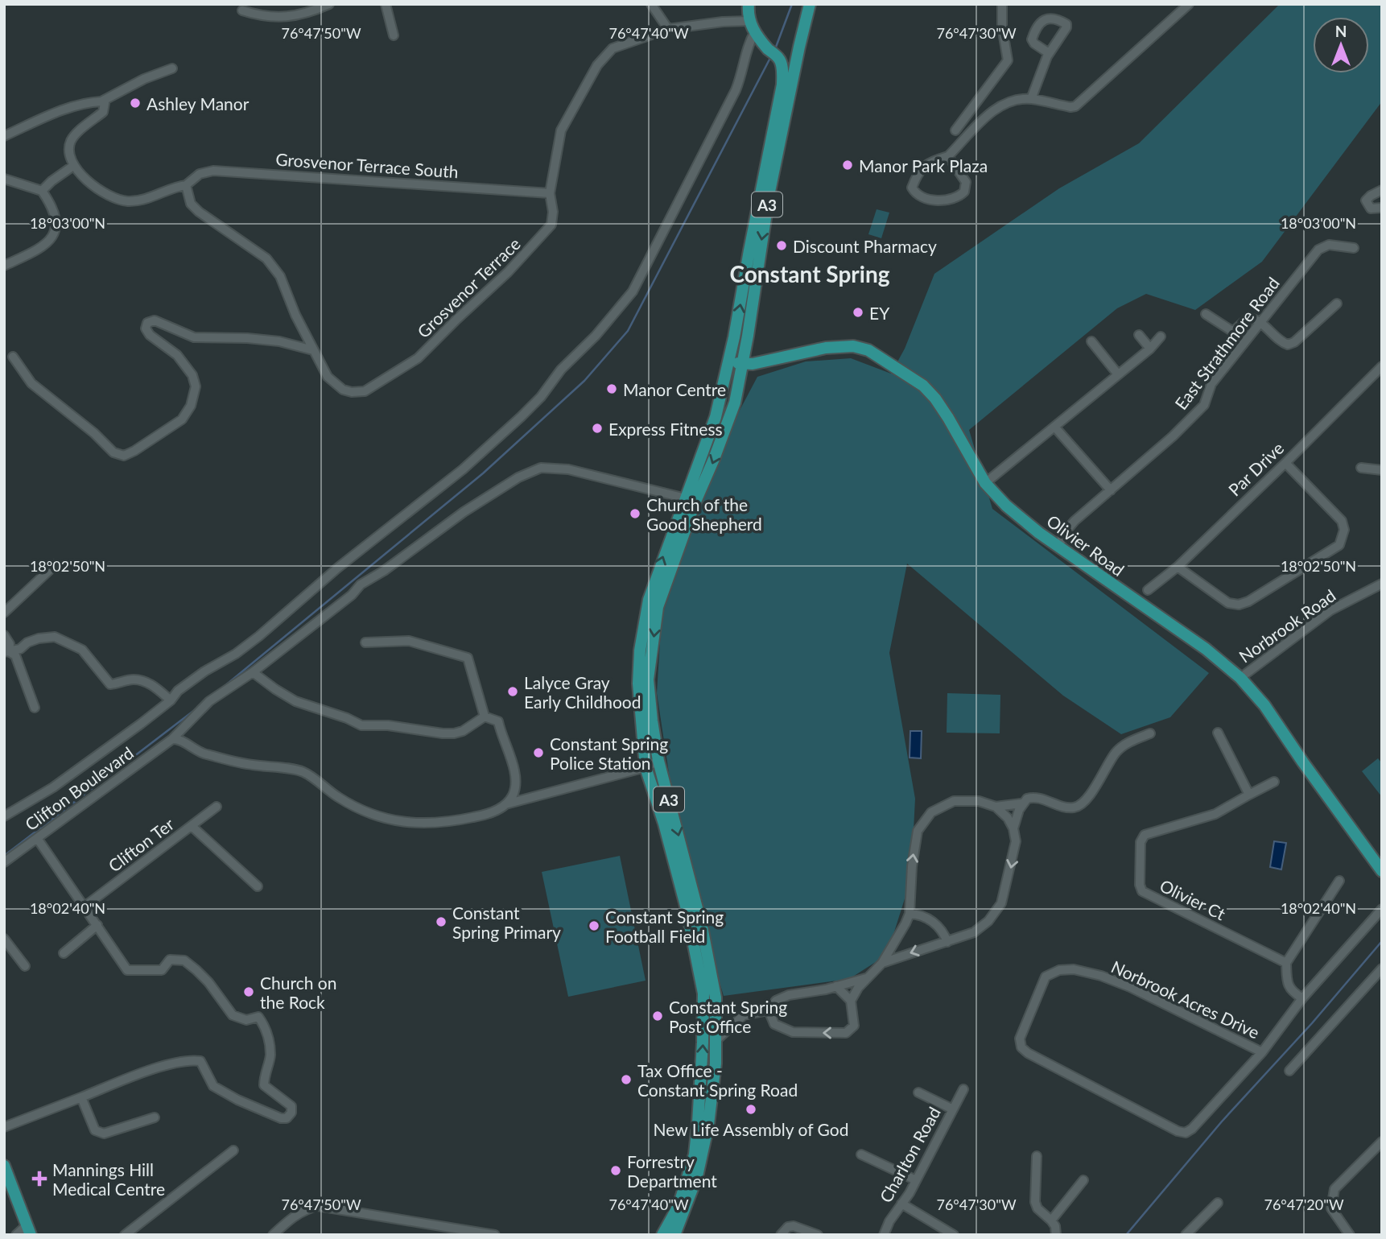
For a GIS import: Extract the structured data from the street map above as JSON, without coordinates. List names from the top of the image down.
{
  "streets": {
    "main road": ["A3", "Olivier Road"],
    "street": [
      "Grosvenor Terrace South",
      "Grosvenor Terrace",
      "East Strathmore Road",
      "Par Drive",
      "Norbrook Road",
      "Clifton Boulevard",
      "Clifton Ter",
      "Olivier Ct",
      "Norbrook Acres Drive",
      "Charlton Road"
    ]
  },
  "crossings": [
    ["Grosvenor Terrace South", "Grosvenor Terrace"],
    ["A3", "Grosvenor Terrace"],
    ["A3", "Olivier Road"],
    ["A3", "Clifton Boulevard"],
    ["East Strathmore Road", "Olivier Road"],
    ["Olivier Road", "Norbrook Road"]
  ],
  "districts": ["Constant Spring"],
  "places": {
    "other": [
      "Ashley Manor",
      "Manor Park Plaza",
      "Discount Pharmacy",
      "EY",
      "Manor Centre",
      "Express Fitness",
      "Church of the Good Shepherd",
      "Lalyce Gray Early Childhood",
      "Constant Spring Police Station",
      "Constant Spring Primary",
      "Constant Spring Football Field",
      "Church on the Rock",
      "Constant Spring Post Office",
      "Tax Office - Constant Spring Road",
      "New Life Assembly of God",
      "Forrestry Department"
    ],
    "health": ["Mannings Hill Medical Centre"]
  },
  "north": "top",
  "coordinates": [
    "76°47'50\"W",
    "76°47'40\"W",
    "76°47'30\"W",
    "18°03'00\"N",
    "18°02'50\"N",
    "18°02'40\"N",
    "76°47'20\"W"
  ]
}
